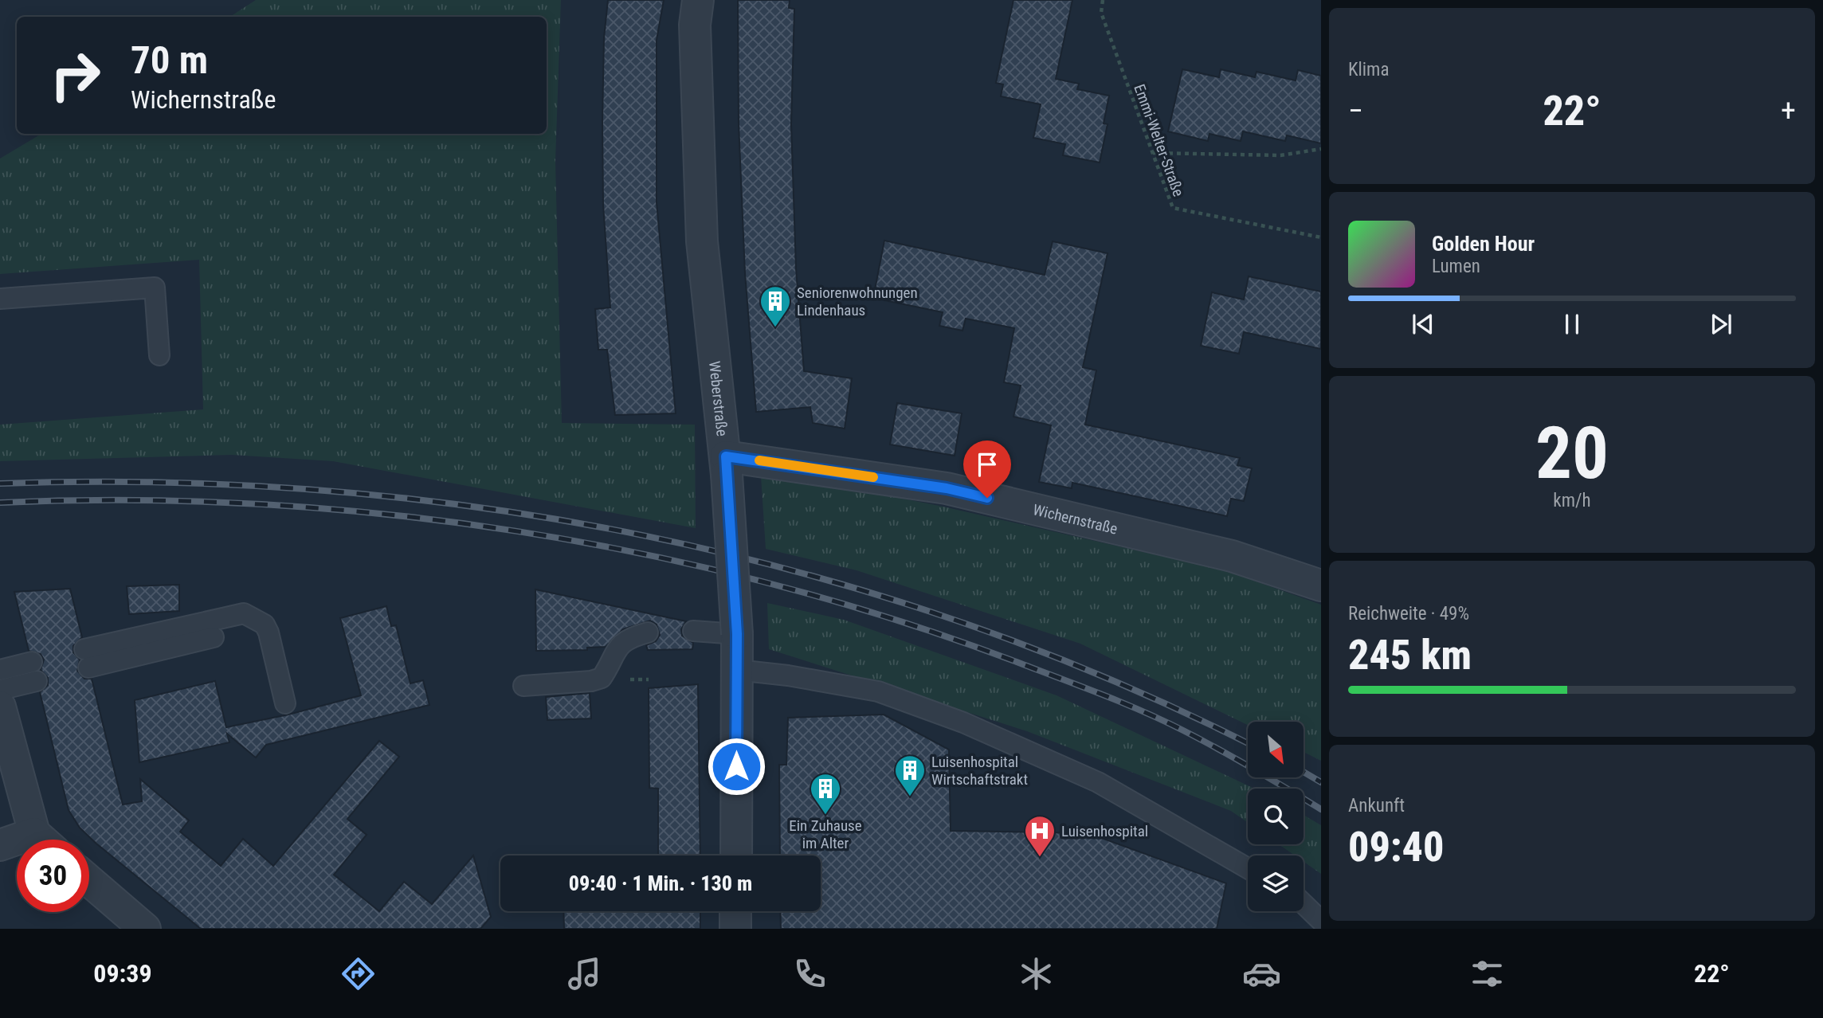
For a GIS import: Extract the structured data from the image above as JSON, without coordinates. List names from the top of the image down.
{
  "streets": {
    "street": ["Weberstraße", "Wichernstraße"],
    "path": ["Emmi-Welter-Straße"]
  },
  "crossings": [
    ["Weberstraße", "Wichernstraße"]
  ],
  "places": {
    "building": ["Seniorenwohnungen Lindenhaus", "Luisenhospital Wirtschaftstrakt", "Ein Zuhause im Alter"],
    "hospital": ["Luisenhospital"]
  },
  "north": "bottom right",
  "page": {
    "tile": [
      "Klima",
      ["20", "km/h"],
      ["Reichweite · 49%", "245 km"],
      ["Ankunft", "09:40"]
    ],
    "turn": ["70 m", "Wichernstraße"],
    "heat": ["−", "22°", "+"],
    "song": ["Golden Hour", "Lumen"],
    "limit": "30",
    "trip": "09:40 · 1 Min. · 130 m",
    "tabs": ["09:39", "22°"]
  }
}
